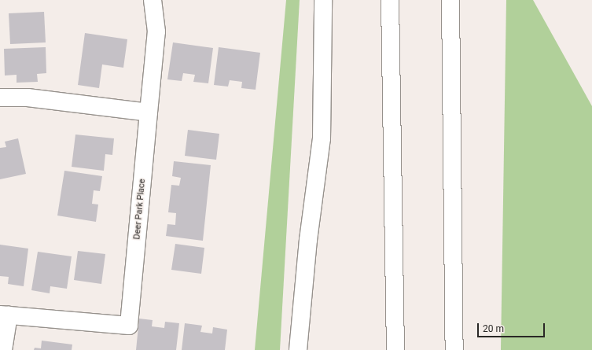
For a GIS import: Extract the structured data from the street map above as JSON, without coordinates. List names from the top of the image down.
{
  "streets": {
    "main road": ["Deer Park Place"]
  },
  "scale_bar": "20 m"
}
